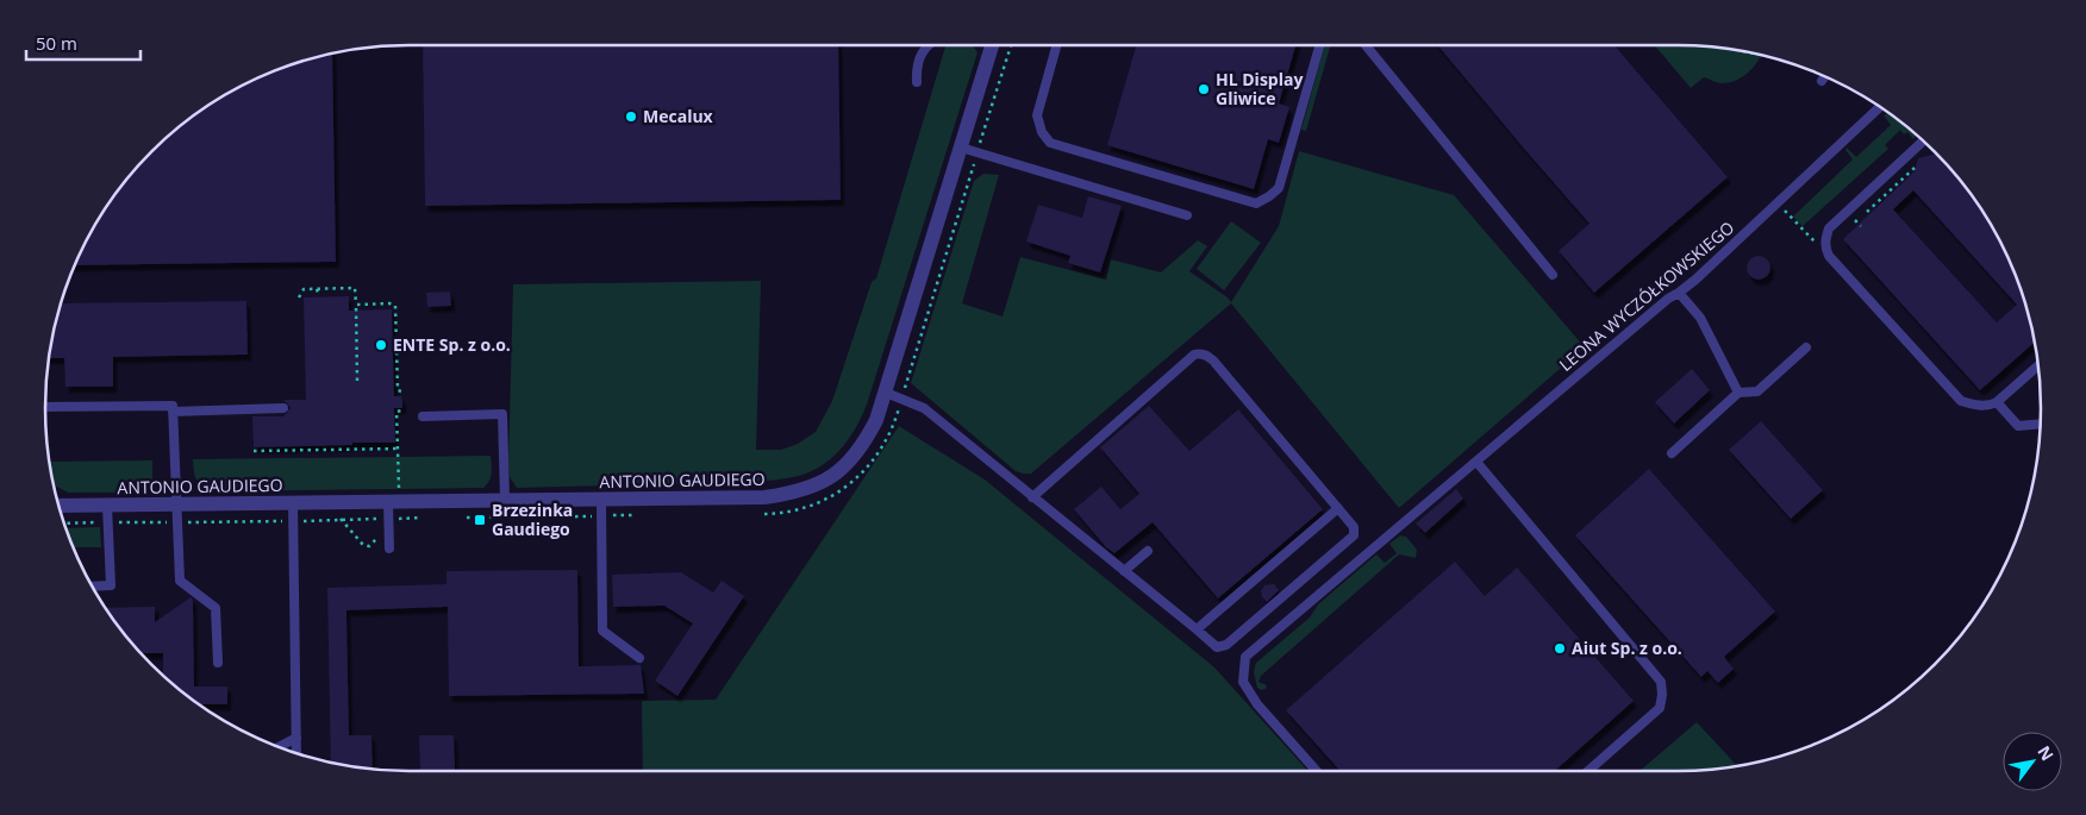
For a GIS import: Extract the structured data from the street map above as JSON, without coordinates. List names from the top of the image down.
{
  "streets": {
    "street": ["ANTONIO GAUDIEGO"],
    "lane": ["LEONA WYCZÓŁKOWSKIEGO"]
  },
  "places": {
    "other": [
      "HL Display Gliwice",
      "Mecalux",
      "ENTE Sp. z o.o.",
      "Aiut Sp. z o.o."
    ],
    "transit": ["Brzezinka Gaudiego"]
  },
  "scale_bar": "50 m",
  "north": "top right"
}
